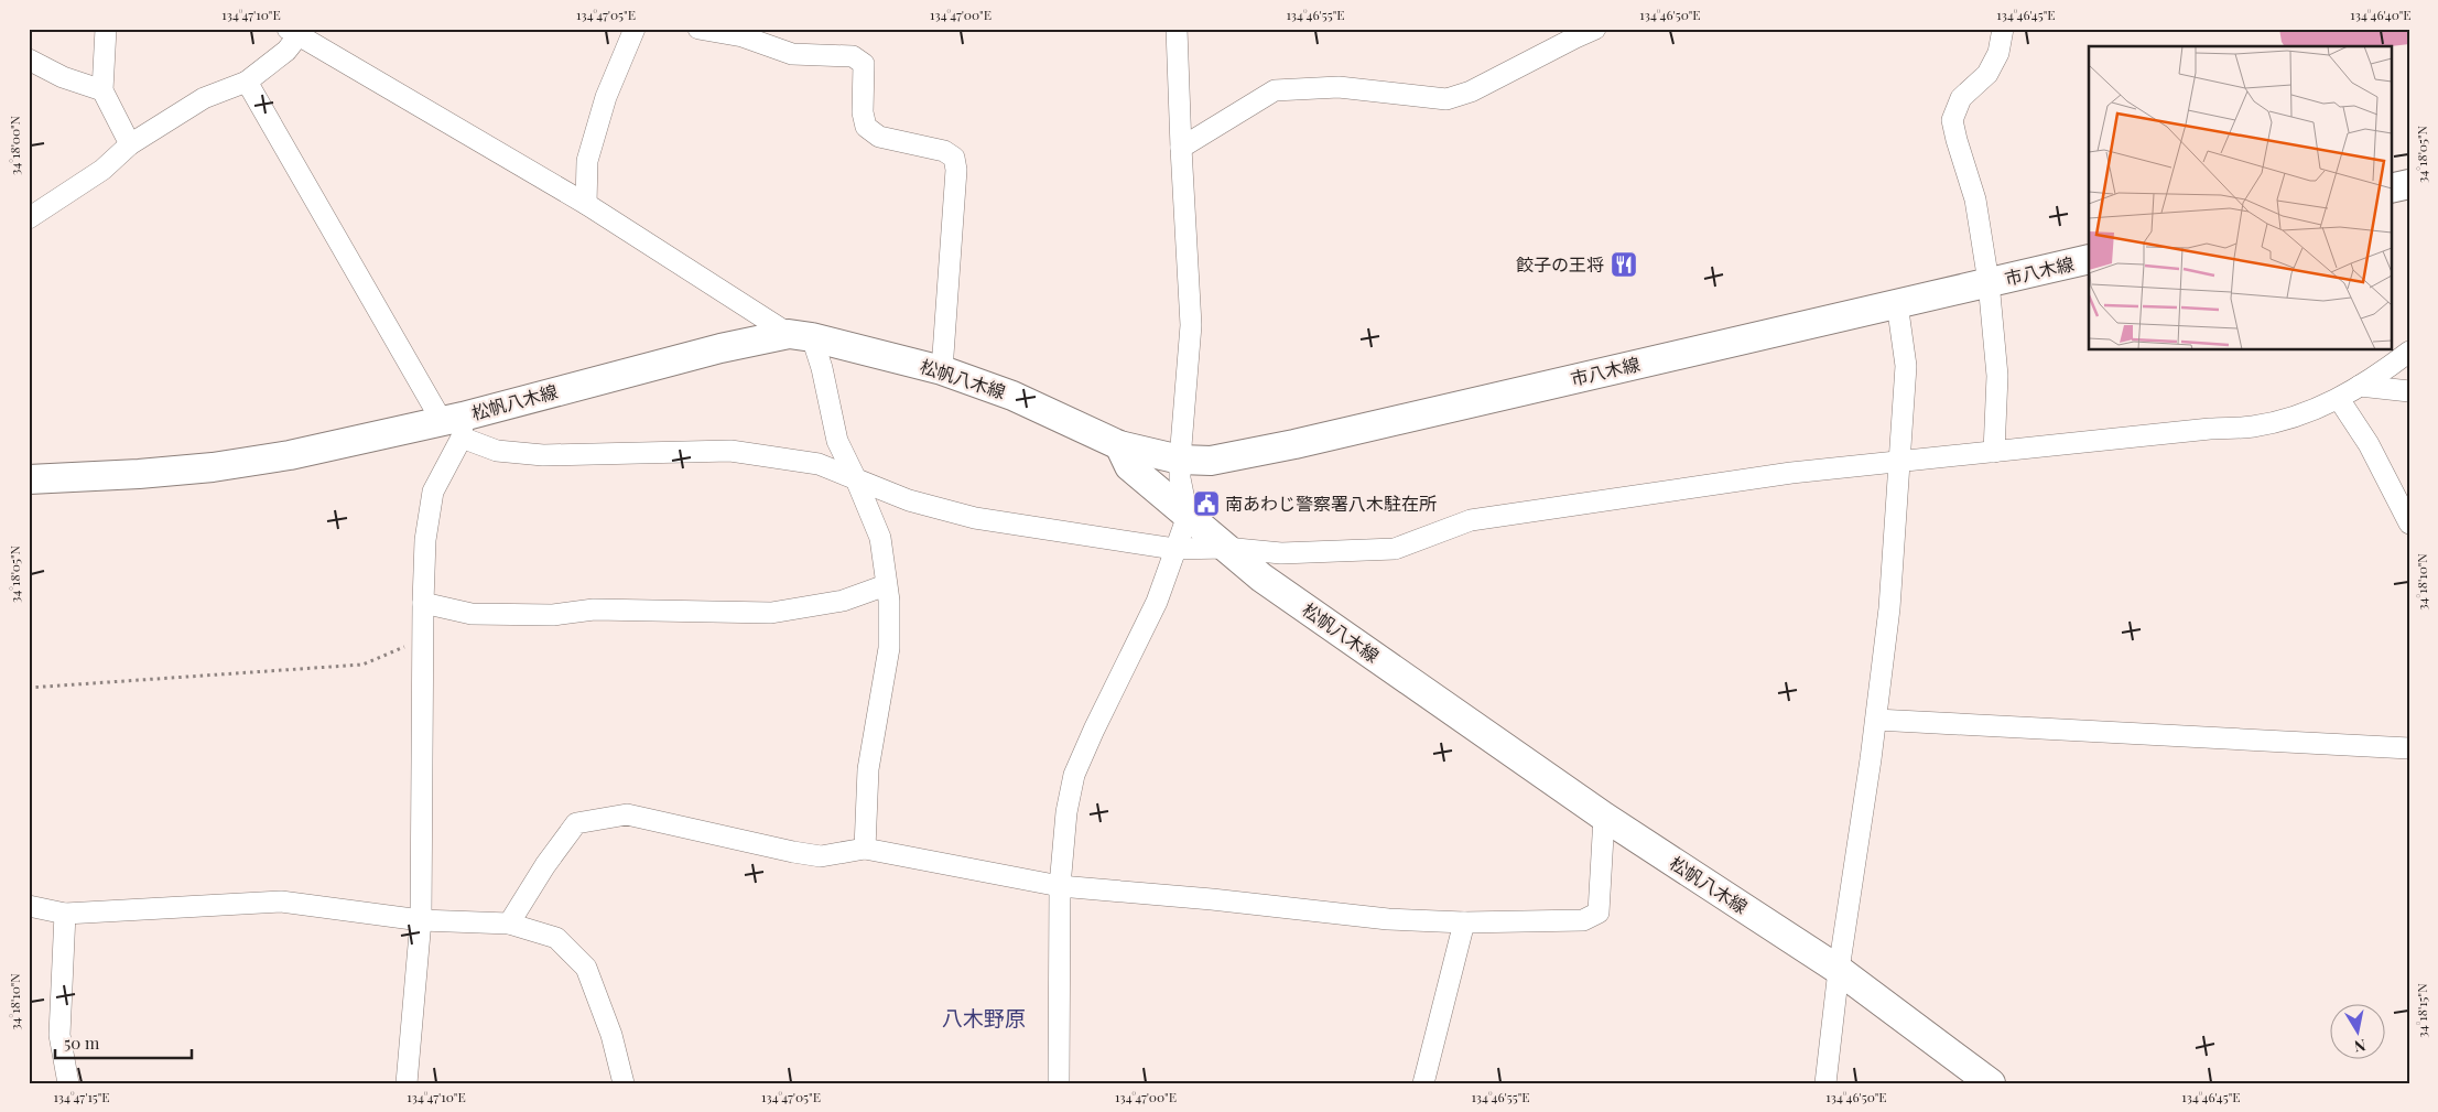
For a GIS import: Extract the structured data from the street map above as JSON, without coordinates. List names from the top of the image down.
{
  "streets": {
    "main road": ["市八木線", "松帆八木線"]
  },
  "crossings": [
    ["市八木線", "松帆八木線"]
  ],
  "districts": ["八木野原"],
  "places": {
    "restaurant": ["餃子の王将"],
    "public building": ["南あわじ警察署八木駐在所"]
  },
  "scale_bar": "50 m",
  "north": "bottom",
  "coordinates": [
    "134°47'10\"E",
    "134°47'05\"E",
    "134°47'00\"E",
    "134°46'55\"E",
    "134°46'50\"E",
    "134°46'45\"E",
    "134°46'40\"E",
    "34°18'00\"N",
    "34°18'05\"N",
    "34°18'10\"N",
    "34°18'15\"N",
    "134°47'15\"E"
  ]
}
